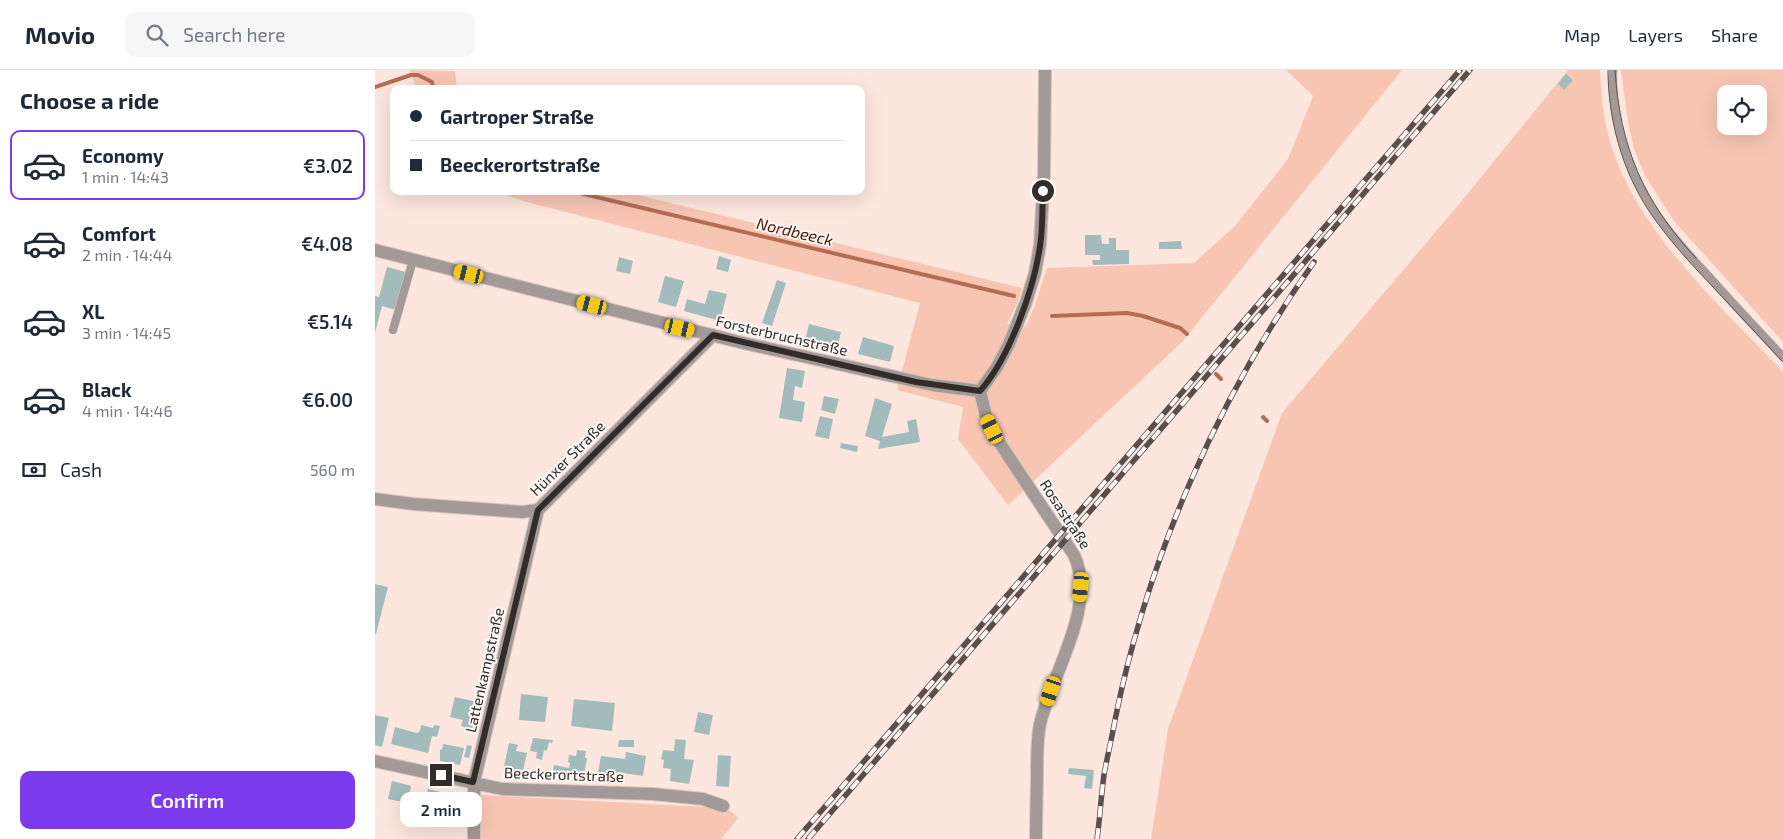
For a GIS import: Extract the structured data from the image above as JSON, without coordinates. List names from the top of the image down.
{
  "streets": {
    "street": [
      "Forsterbruchstraße",
      "Hünxer Straße",
      "Rosastraße",
      "Lattenkampstraße",
      "Beeckerortstraße"
    ]
  },
  "crossings": [
    ["Forsterbruchstraße", "Hünxer Straße"],
    ["Forsterbruchstraße", "Rosastraße"],
    ["Hünxer Straße", "Lattenkampstraße"],
    ["Lattenkampstraße", "Beeckerortstraße"]
  ],
  "water": ["Nordbeeck"],
  "page": {
    "header": "Movio",
    "search": "Search here",
    "nav": ["Map", "Layers", "Share"],
    "heading": "Choose a ride",
    "banner": ["Gartroper Straße", "Beeckerortstraße"],
    "list": [
      {
        "name": "Economy",
        "note": "1 min · 14:43",
        "value": "€3.02"
      },
      {
        "name": "Comfort",
        "note": "2 min · 14:44",
        "value": "€4.08"
      },
      {
        "name": "XL",
        "note": "3 min · 14:45",
        "value": "€5.14"
      },
      {
        "name": "Black",
        "note": "4 min · 14:46",
        "value": "€6.00"
      }
    ],
    "pay": ["Cash", "560 m"],
    "buttons": "Confirm",
    "bubble": "2 min"
  }
}
